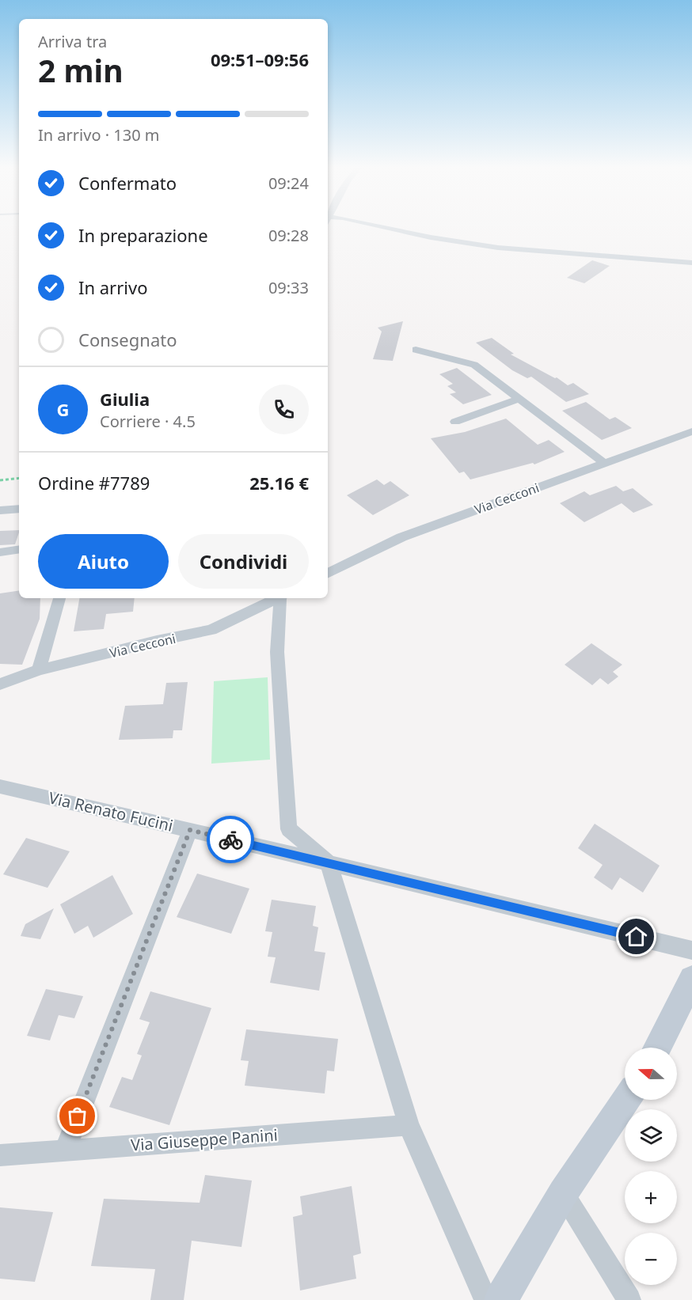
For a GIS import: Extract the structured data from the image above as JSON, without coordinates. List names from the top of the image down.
{
  "streets": {
    "street": ["Via Cecconi", "Via Renato Fucini", "Via Giuseppe Panini"]
  },
  "north": "left",
  "page": {
    "heading": ["2 min", "Arriva tra", "09:51–09:56"],
    "panel": [
      "Giulia",
      "Corriere · 4.5",
      "Ordine #7789",
      "25.16 €"
    ],
    "bar": "In arrivo · 130 m",
    "list": [
      ["Confermato", "09:24"],
      ["In preparazione", "09:28"],
      ["In arrivo", "09:33"],
      "Consegnato"
    ],
    "round": "G",
    "buttons": ["Aiuto", "Condividi"],
    "map_buttons": ["+", "−"]
  }
}
